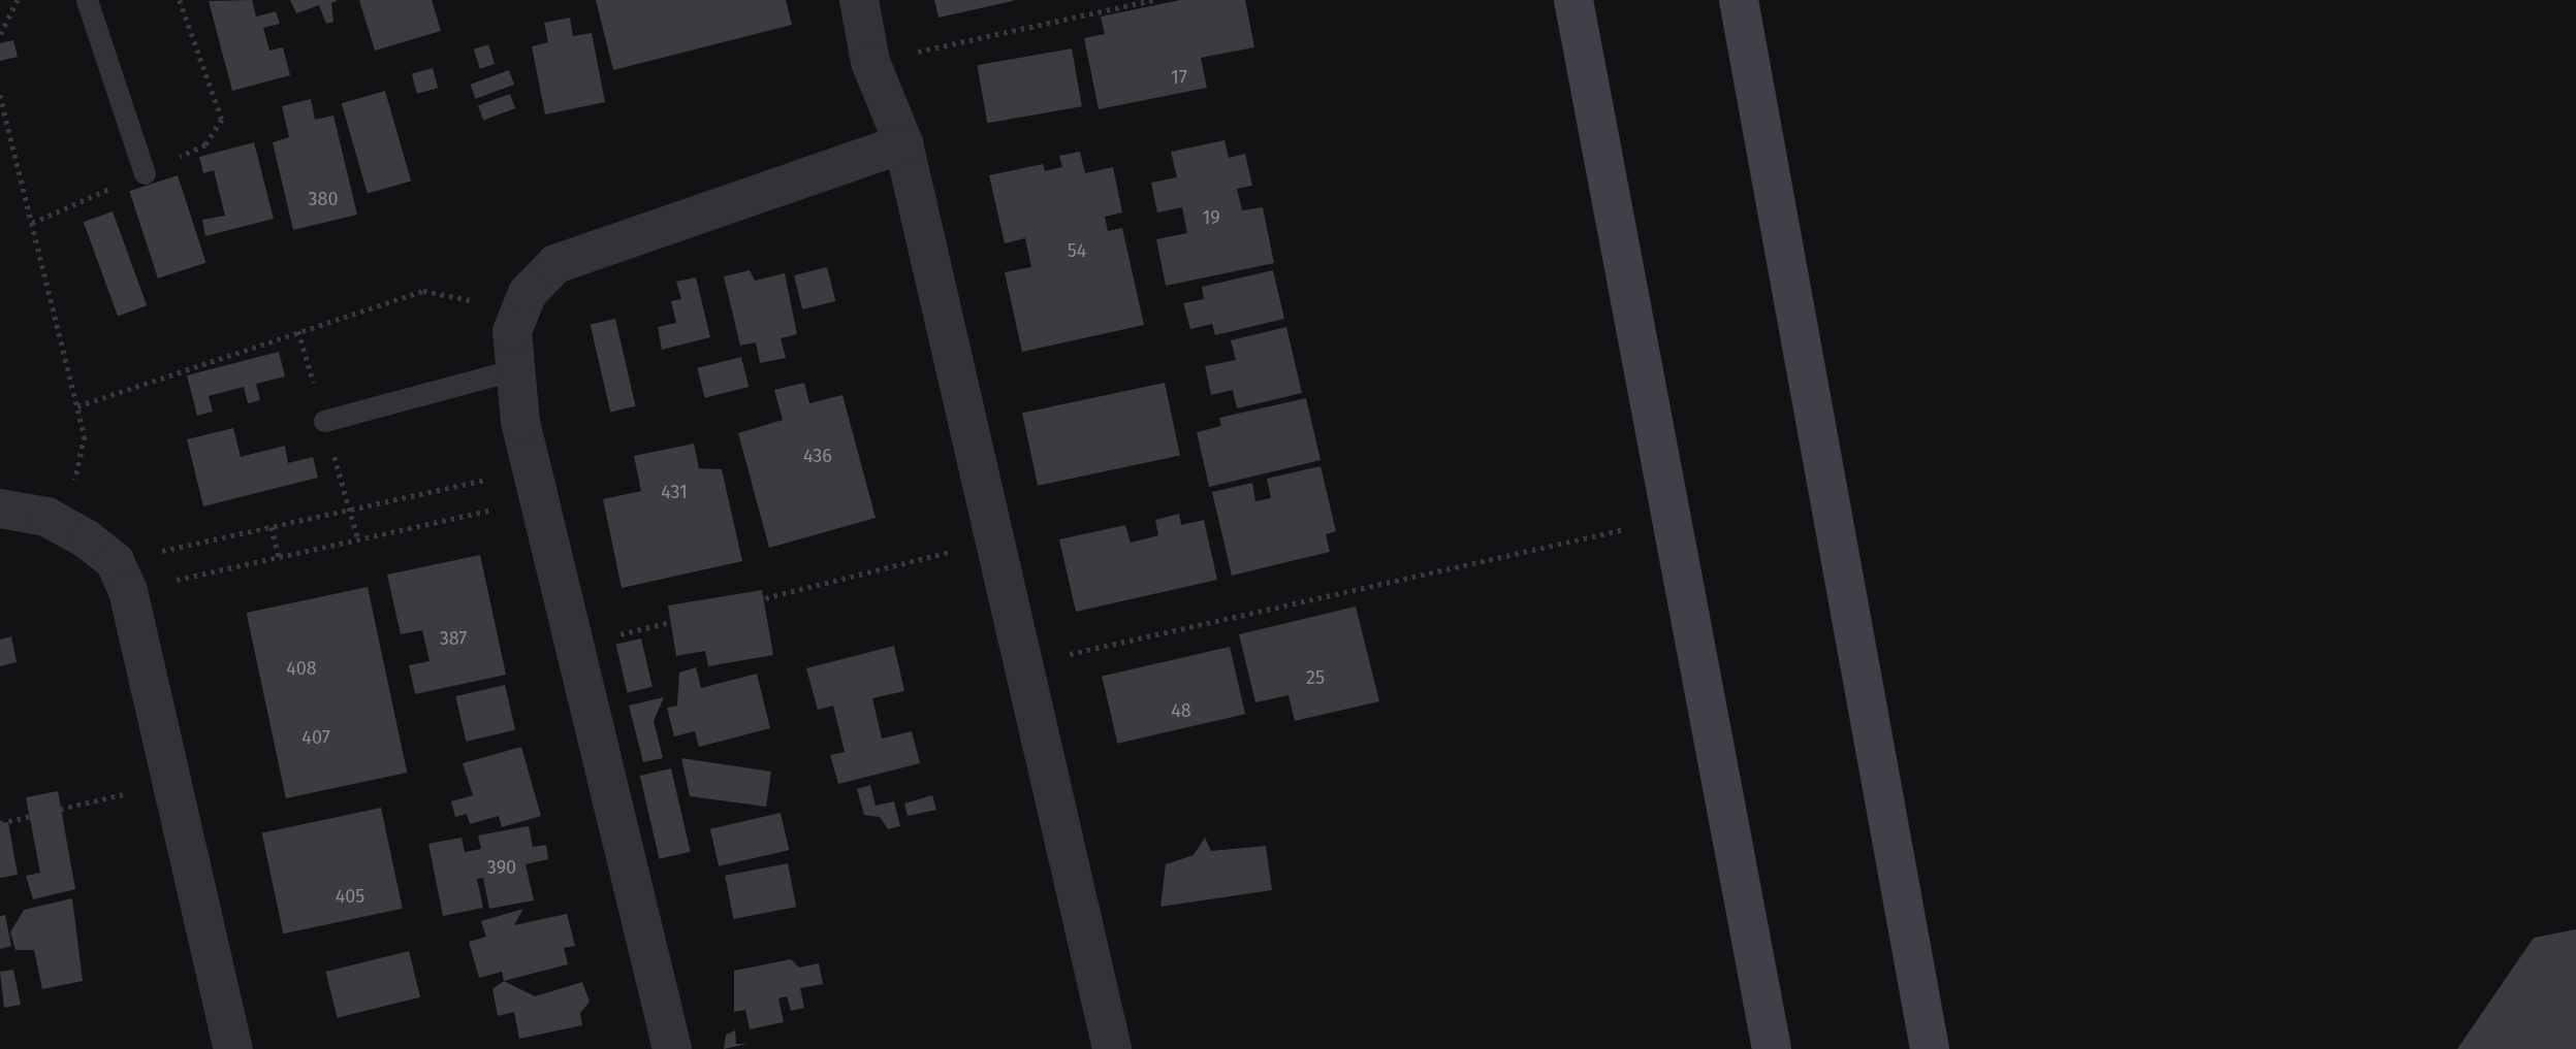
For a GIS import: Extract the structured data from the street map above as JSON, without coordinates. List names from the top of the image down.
{
  "house_numbers": [
    "17",
    "380",
    "19",
    "54",
    "436",
    "431",
    "387",
    "408",
    "25",
    "48",
    "407",
    "390",
    "405"
  ]
}
